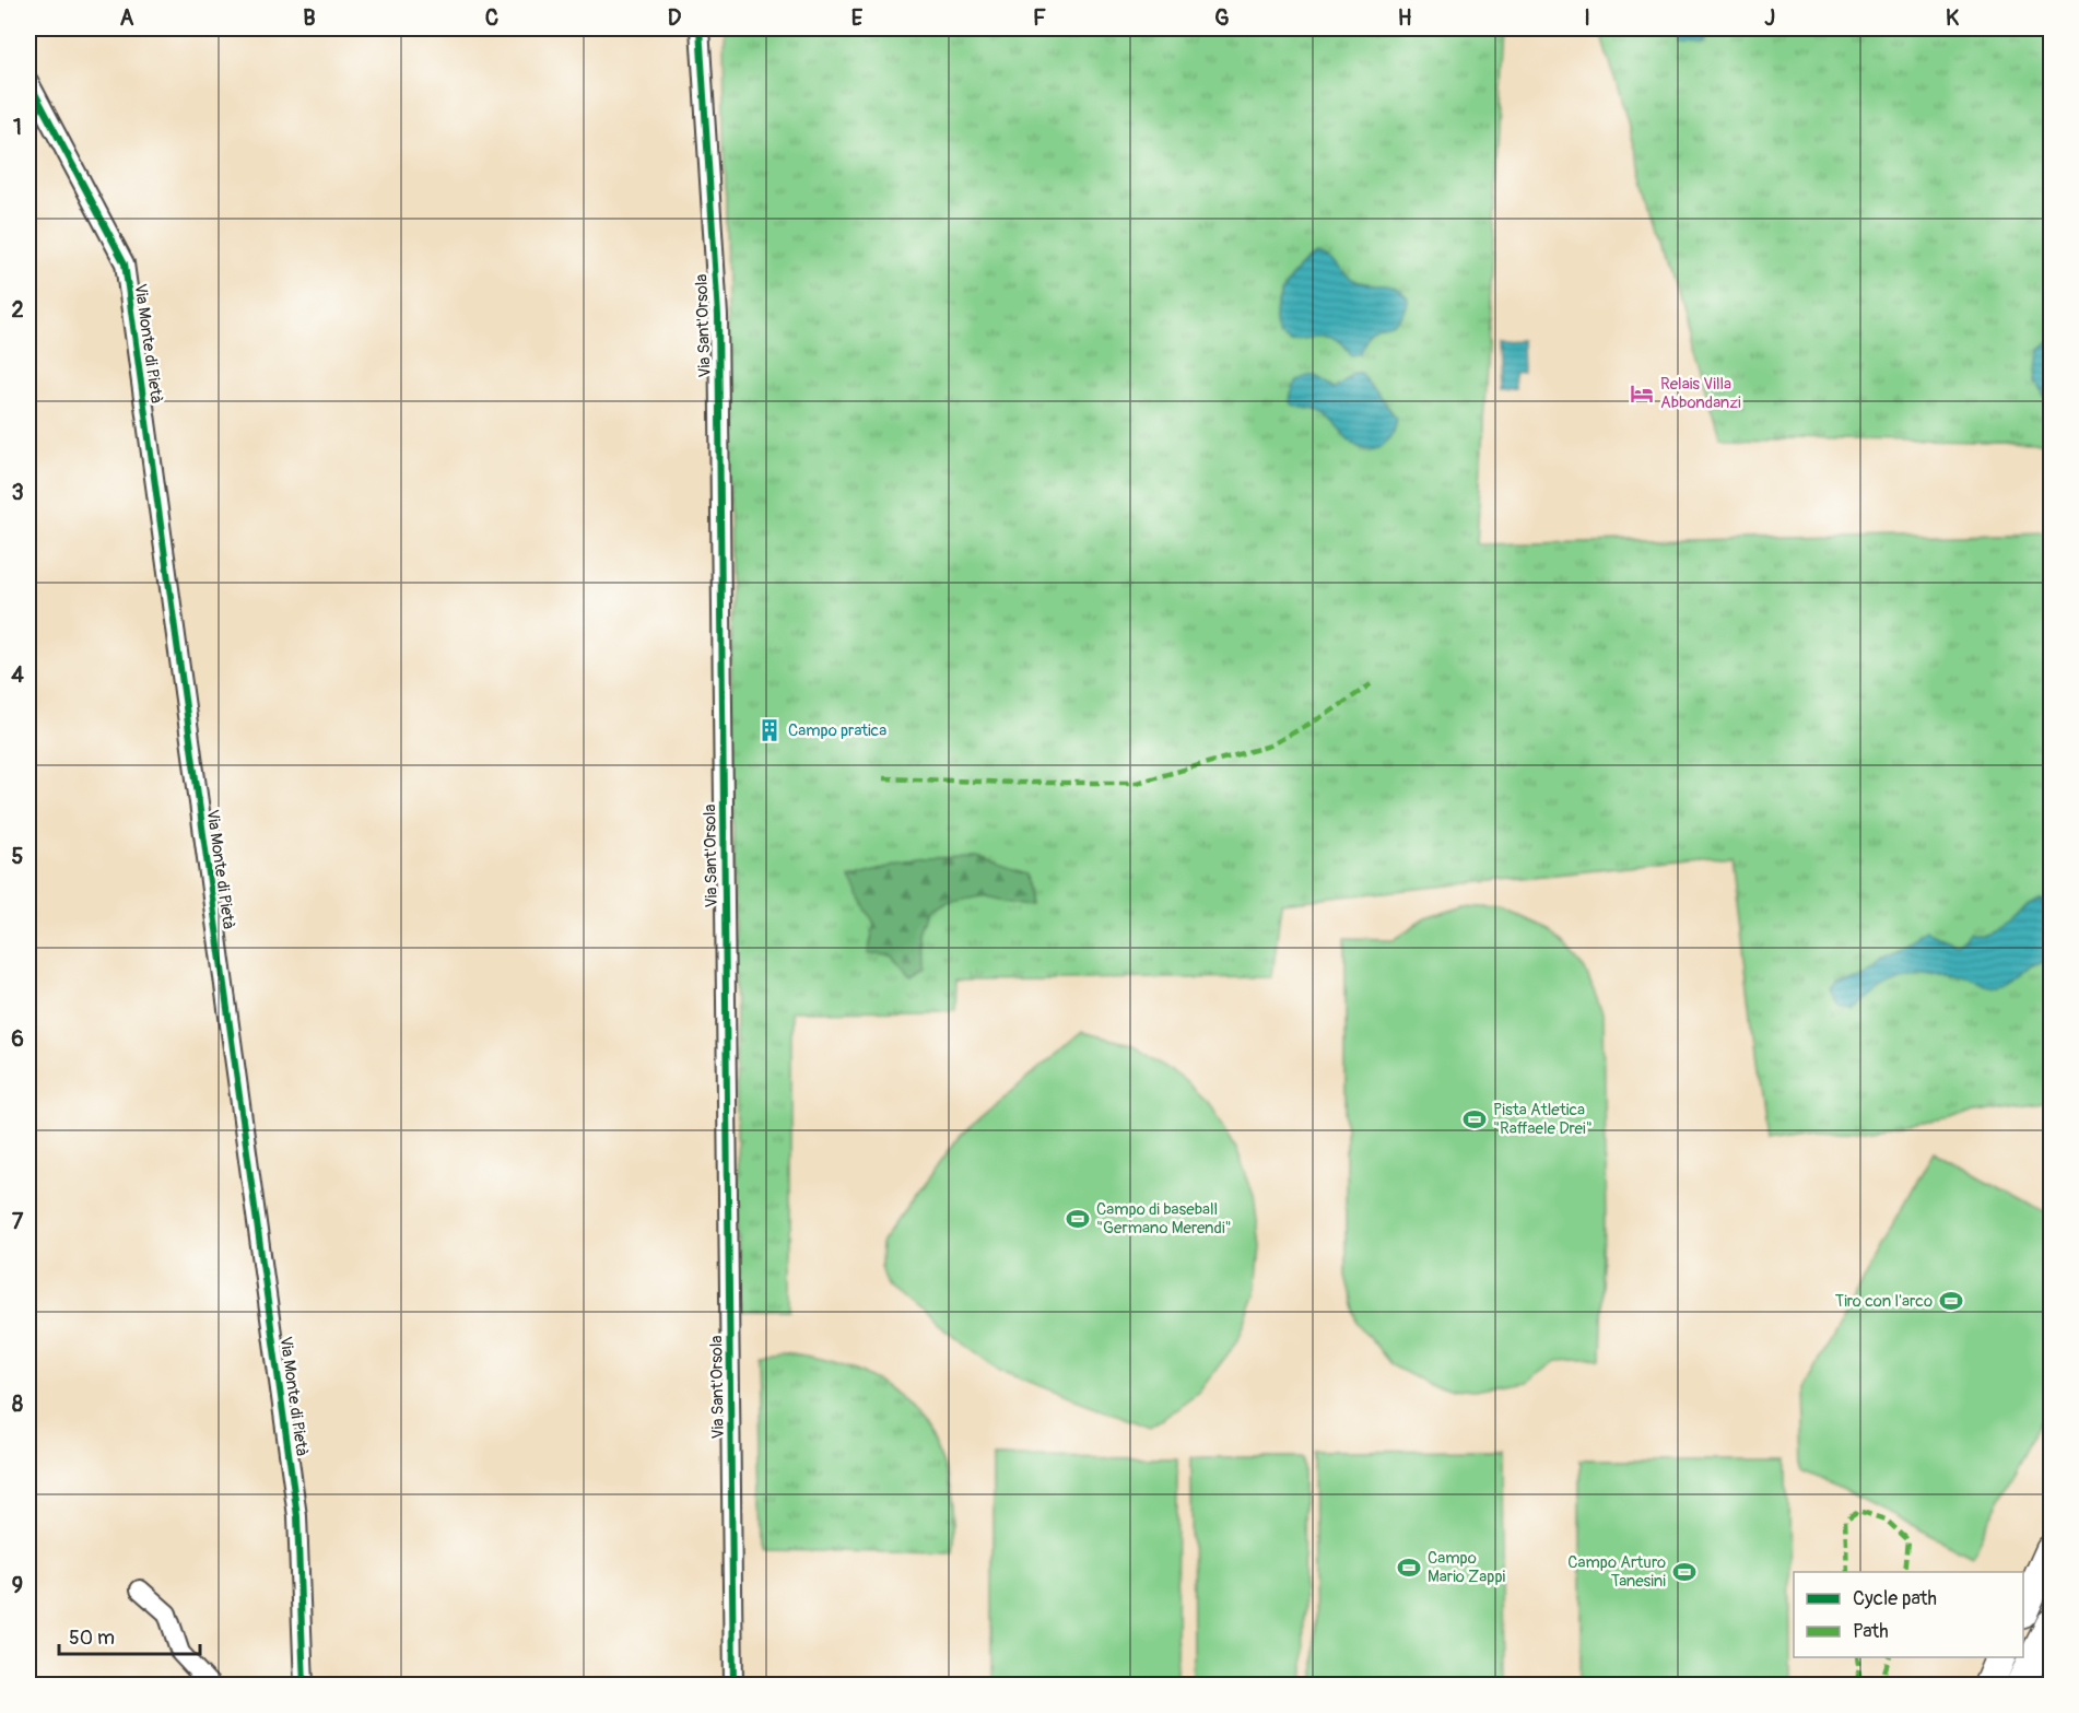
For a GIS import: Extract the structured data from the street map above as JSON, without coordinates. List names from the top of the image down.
{
  "streets": {
    "street": ["Via Sant'Orsola", "Via Monte di Pietà"]
  },
  "places": {
    "hotel": ["Relais Villa Abbondanzi"],
    "building": ["Campo pratica"],
    "sports": [
      "Pista Atletica \"Raffaele Drei\"",
      "Campo di baseball \"Germano Merendi\"",
      "Tiro con l'arco",
      "Campo Mario Zappi",
      "Campo Arturo Tanesini"
    ]
  },
  "legend": ["Cycle path", "Path"],
  "scale_bar": "50 m",
  "grid": {
    "columns": [
      "A",
      "B",
      "C",
      "D",
      "E",
      "F",
      "G",
      "H",
      "I",
      "J",
      "K"
    ],
    "rows": [
      "1",
      "2",
      "3",
      "4",
      "5",
      "6",
      "7",
      "8",
      "9"
    ]
  }
}
